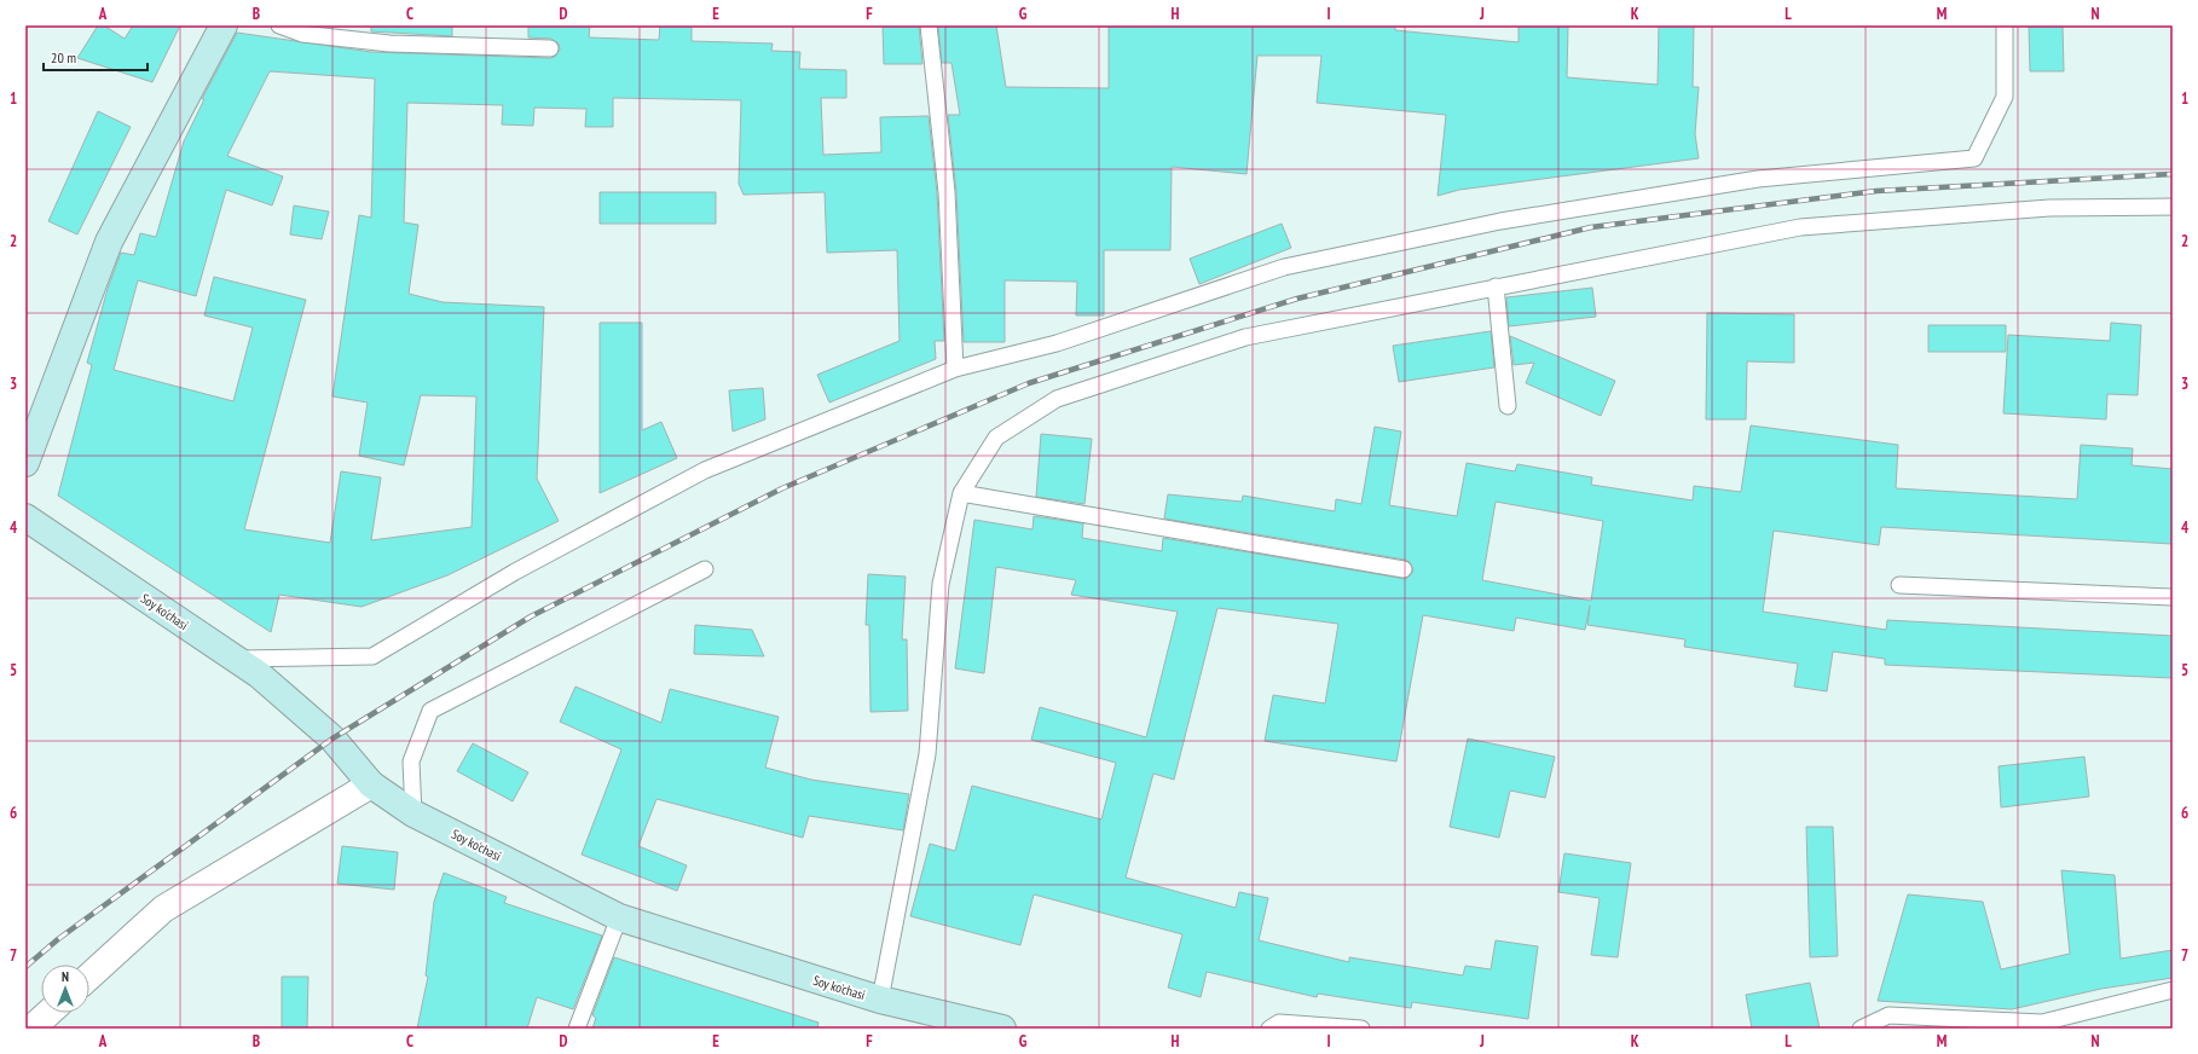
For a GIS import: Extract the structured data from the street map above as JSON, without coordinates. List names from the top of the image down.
{
  "streets": {
    "main road": ["Soy ko'chasi"]
  },
  "scale_bar": "20 m",
  "north": "top",
  "grid": {
    "columns": [
      "A",
      "B",
      "C",
      "D",
      "E",
      "F",
      "G",
      "H",
      "I",
      "J",
      "K",
      "L",
      "M",
      "N"
    ],
    "rows": [
      "1",
      "2",
      "3",
      "4",
      "5",
      "6",
      "7"
    ]
  }
}
